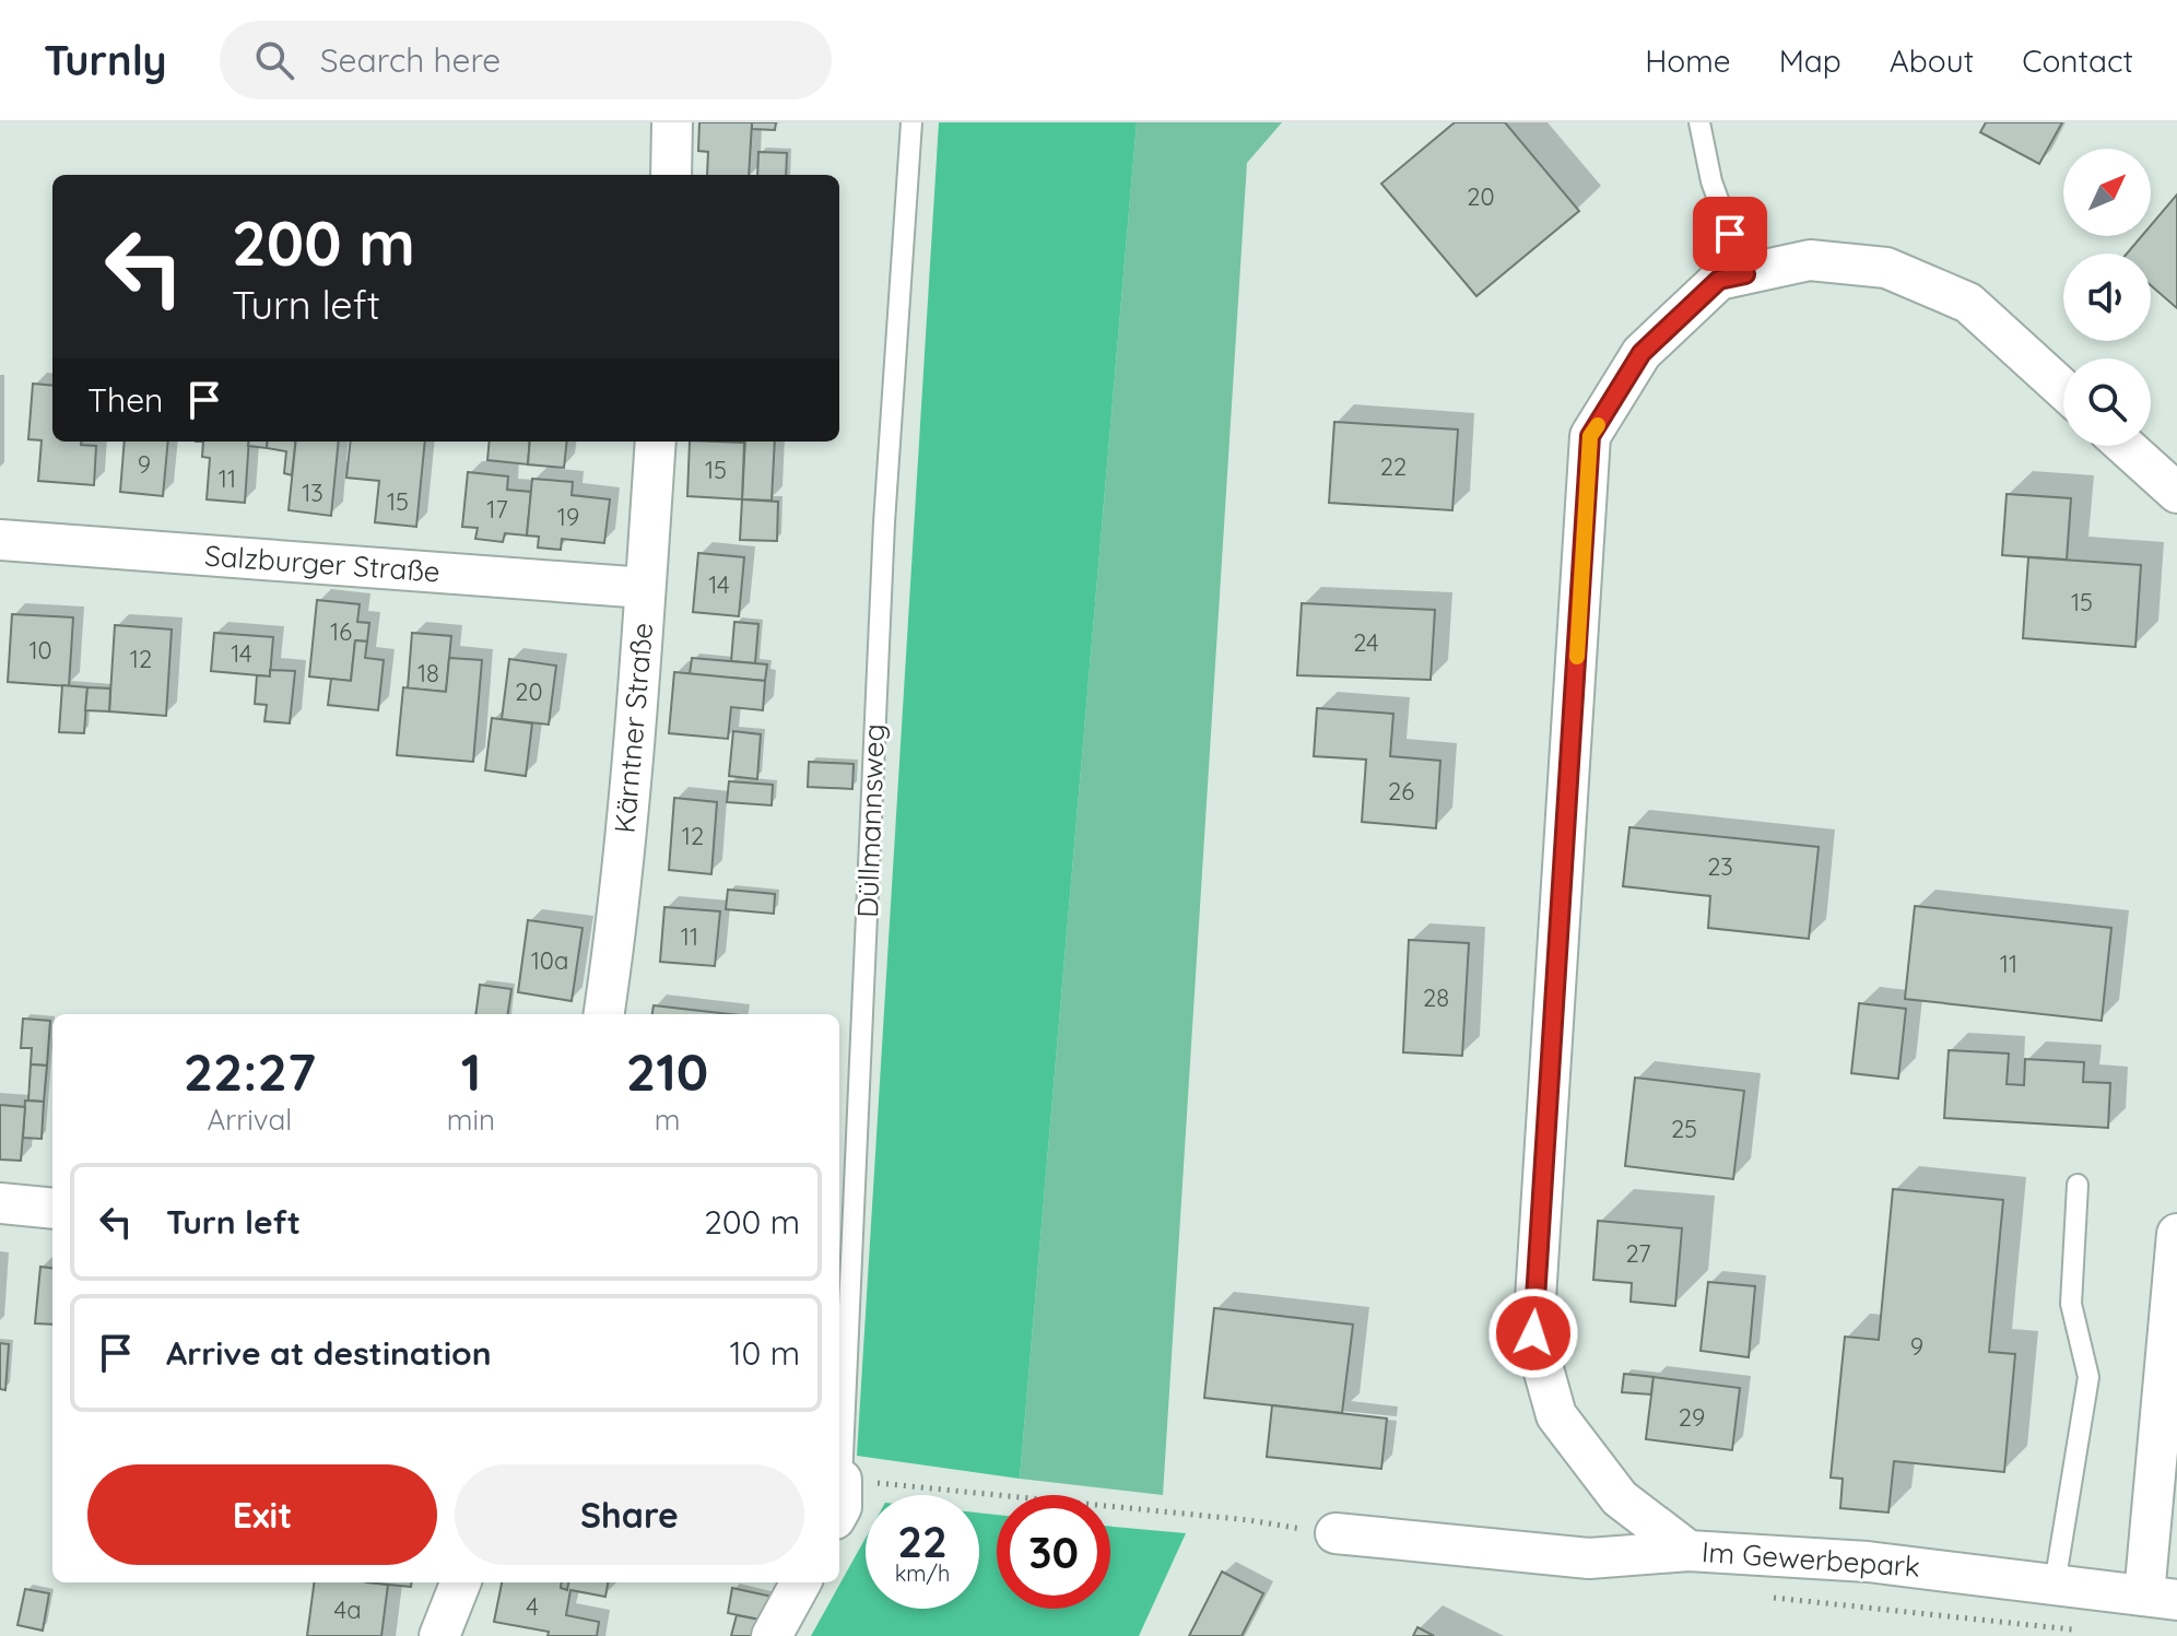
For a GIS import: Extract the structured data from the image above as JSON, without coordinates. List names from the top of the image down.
{
  "streets": {
    "street": [
      "Salzburger Straße",
      "Kärntner Straße",
      "Düllmannsweg",
      "Im Gewerbepark"
    ]
  },
  "crossings": [
    ["Salzburger Straße", "Kärntner Straße"]
  ],
  "house_numbers": [
    "20",
    "9",
    "22",
    "15",
    "11",
    "13",
    "15",
    "17",
    "19",
    "14",
    "15",
    "16",
    "24",
    "10",
    "14",
    "12",
    "18",
    "20",
    "26",
    "12",
    "23",
    "11",
    "10a",
    "11",
    "28",
    "25",
    "27",
    "9",
    "29",
    "4",
    "4a"
  ],
  "north": "top right",
  "page": {
    "header": "Turnly",
    "search": "Search here",
    "nav": [
      "Home",
      "Map",
      "About",
      "Contact"
    ],
    "turn": ["200 m", "Turn left"],
    "then": "Then",
    "eta": [
      "22:27",
      "Arrival",
      "1",
      "min",
      "210",
      "m"
    ],
    "list": [
      {
        "name": "Turn left",
        "value": "200 m"
      },
      {
        "name": "Arrive at destination",
        "value": "10 m"
      }
    ],
    "buttons": ["Exit", "Share"],
    "speed": "22 km/h",
    "limit": "30"
  }
}
